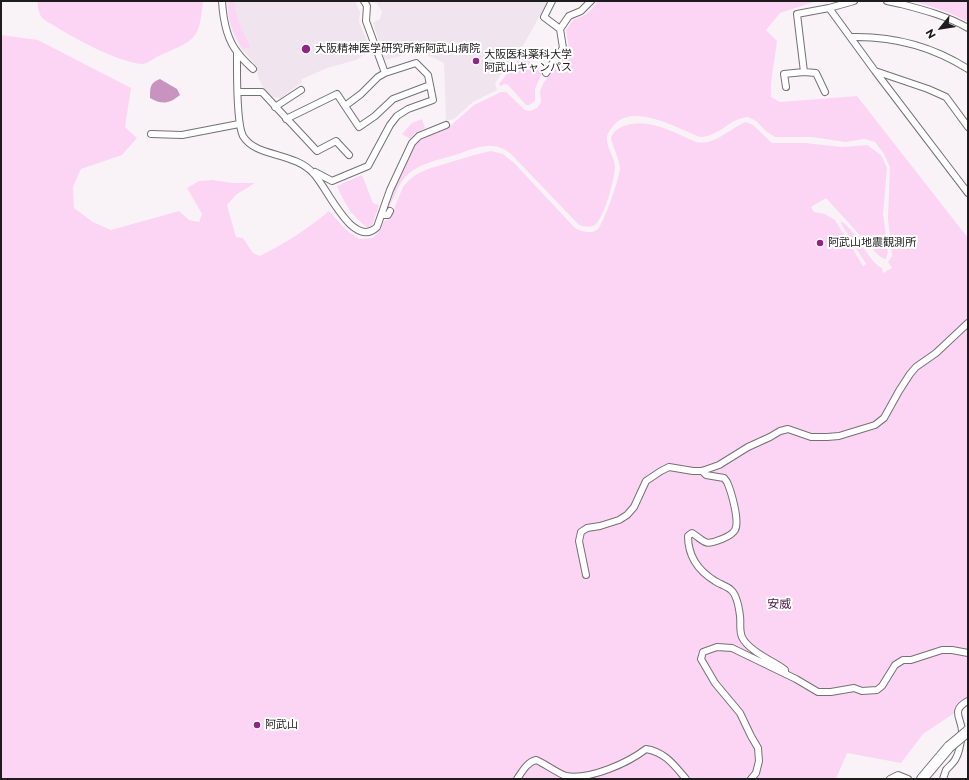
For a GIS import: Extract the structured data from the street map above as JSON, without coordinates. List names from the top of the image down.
{
  "districts": ["安威"],
  "places": [
    "大阪精神医学研究所新阿武山病院",
    "大阪医科薬科大学 阿武山キャンパス",
    "阿武山地震観測所",
    "阿武山"
  ],
  "north": "bottom left"
}
